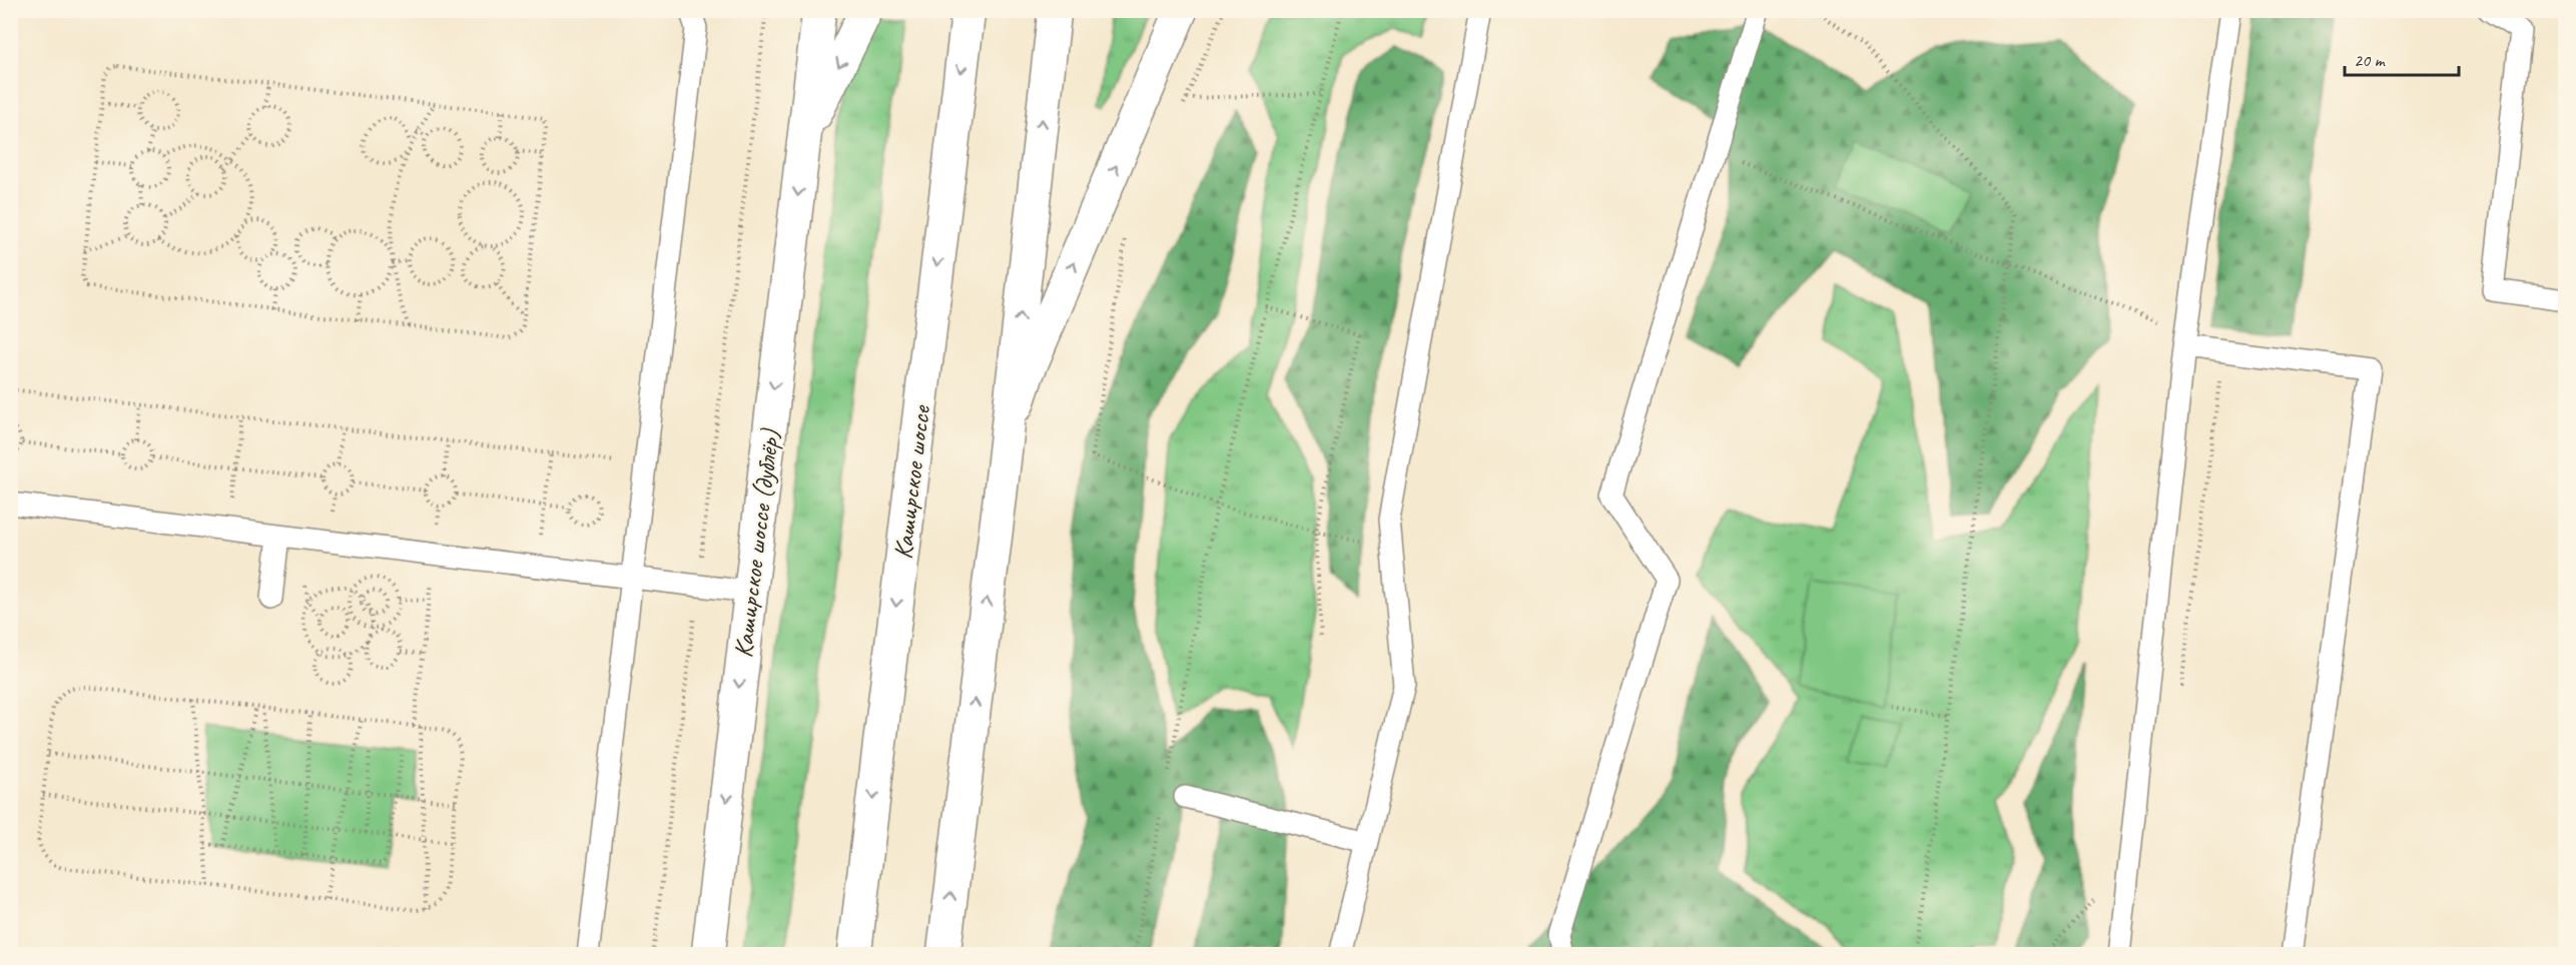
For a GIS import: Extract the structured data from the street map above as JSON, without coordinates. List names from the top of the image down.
{
  "streets": {
    "main road": ["Каширское шоссе", "Каширское шоссе (дублёр)"]
  },
  "scale_bar": "20 m"
}
